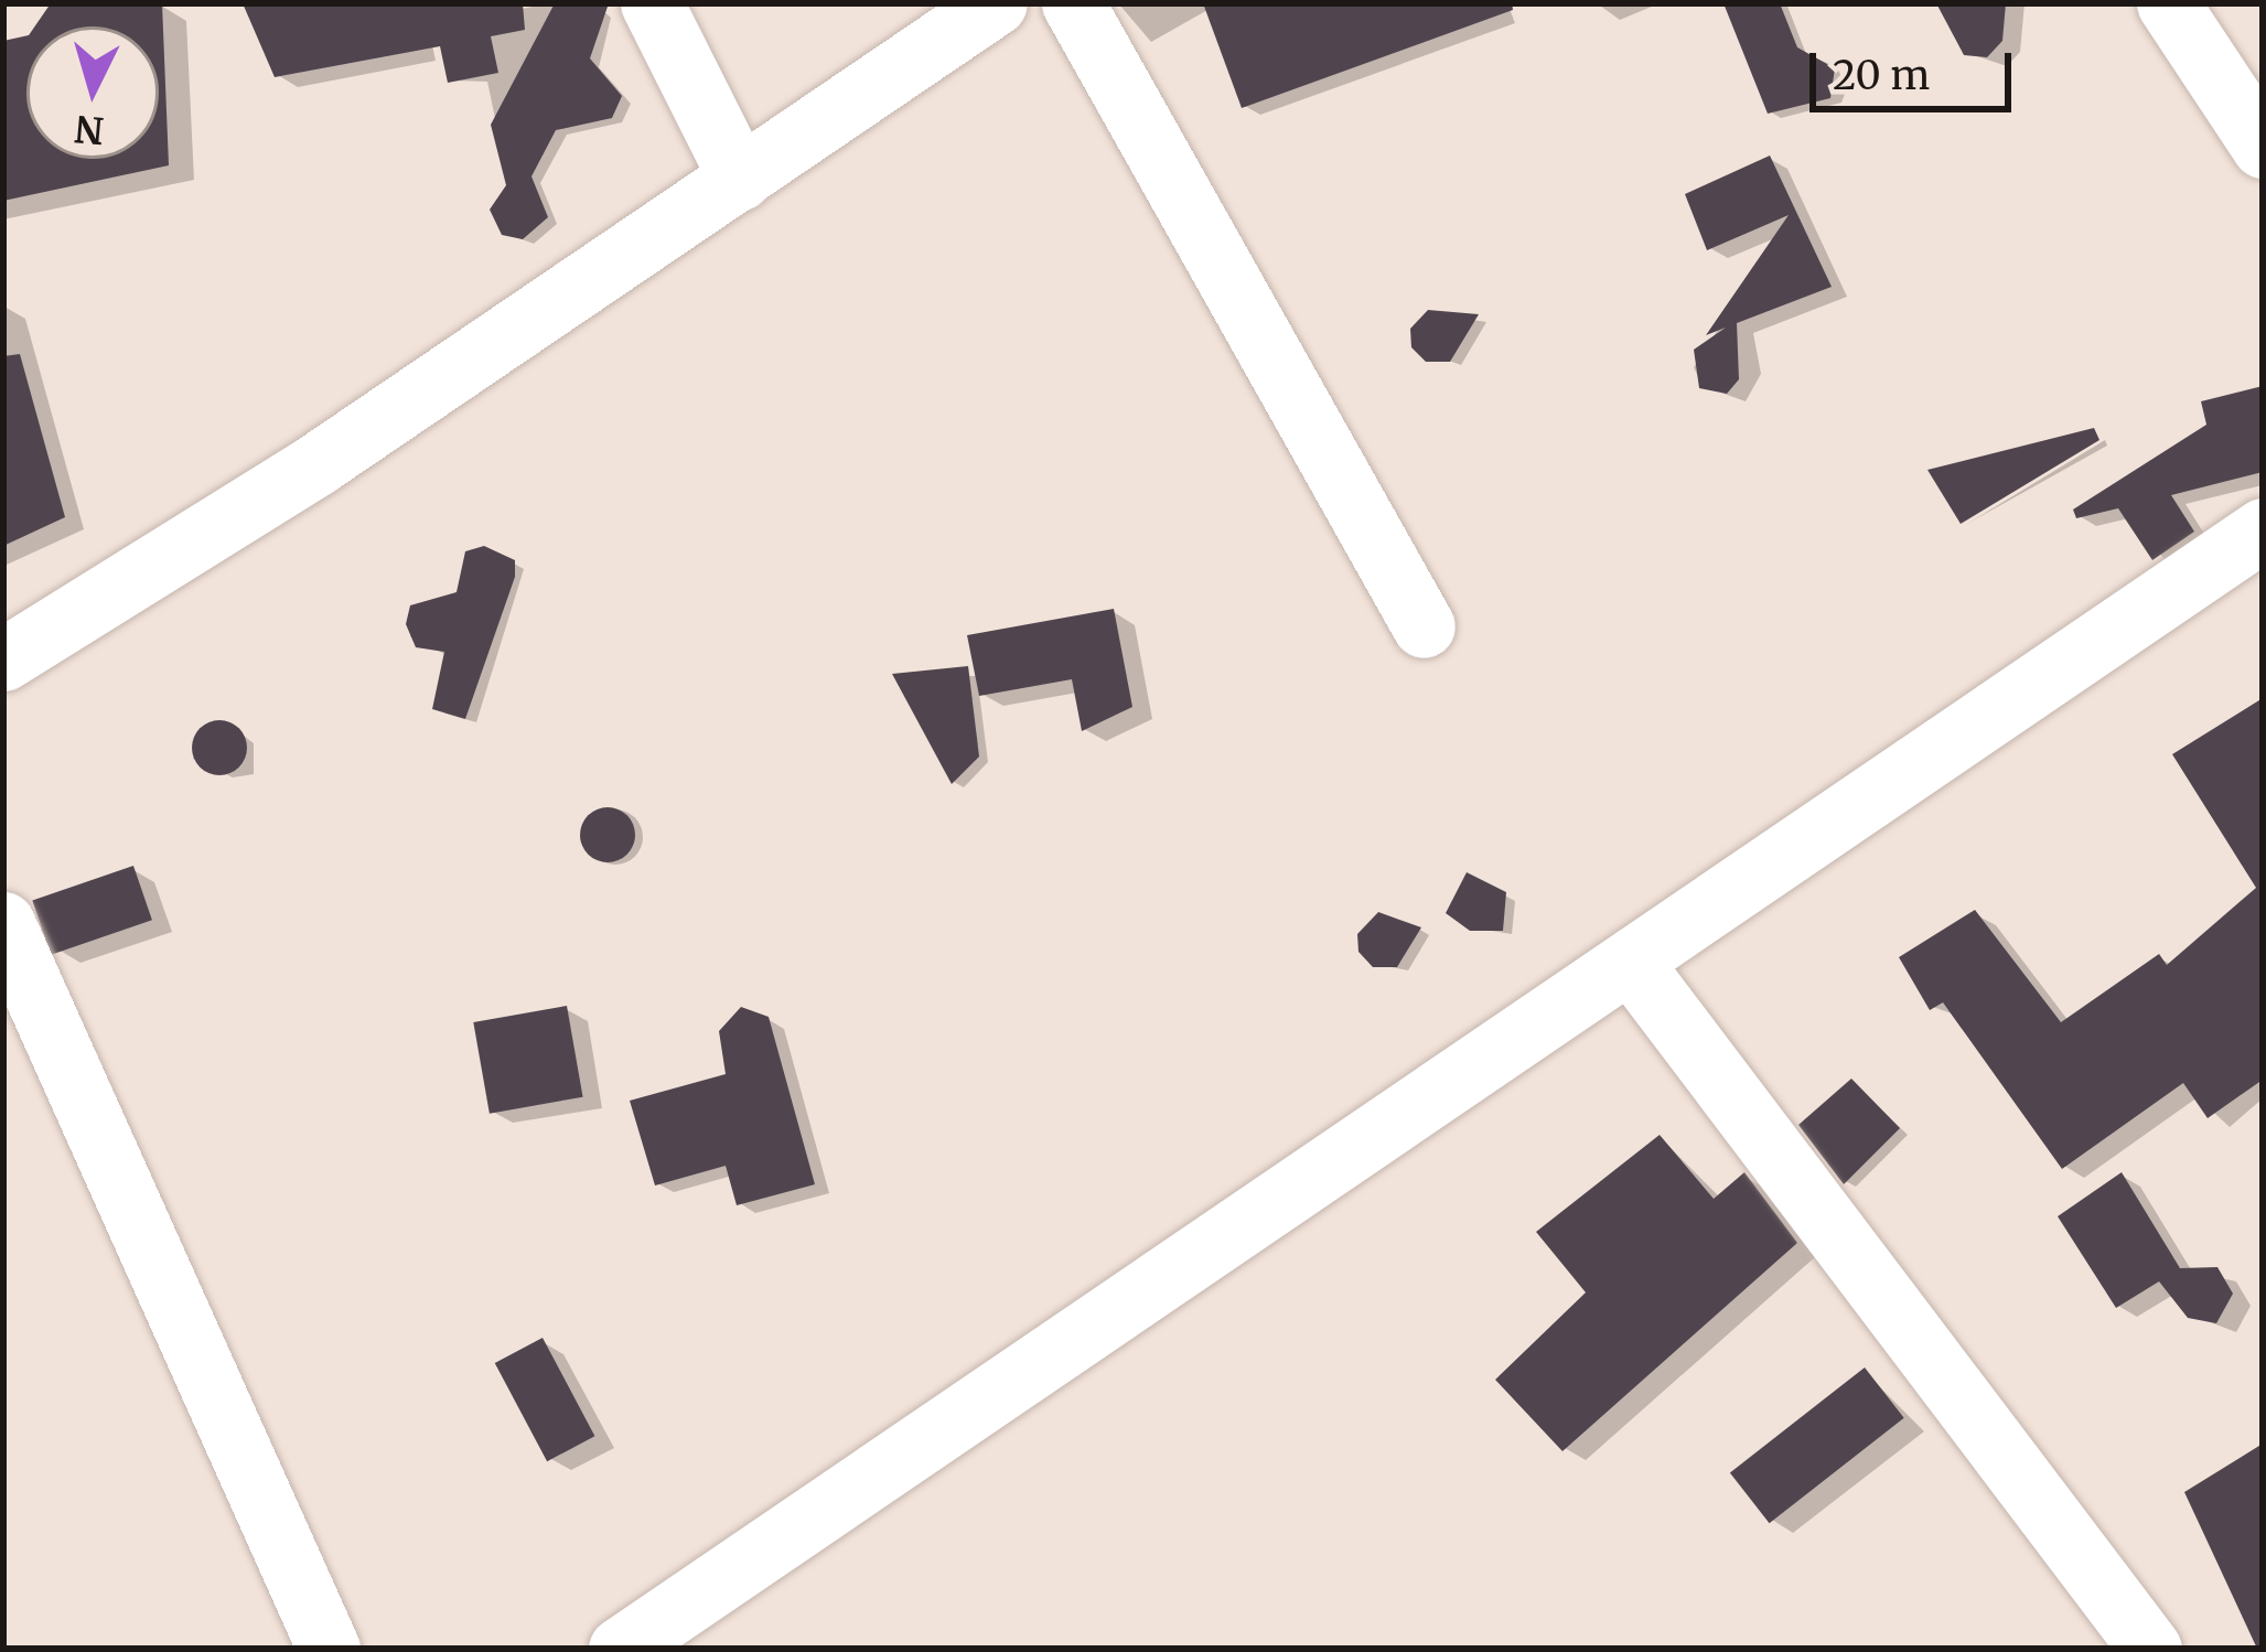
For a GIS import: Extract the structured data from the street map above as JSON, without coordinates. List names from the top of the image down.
{
  "scale_bar": "20 m",
  "north": "bottom"
}
